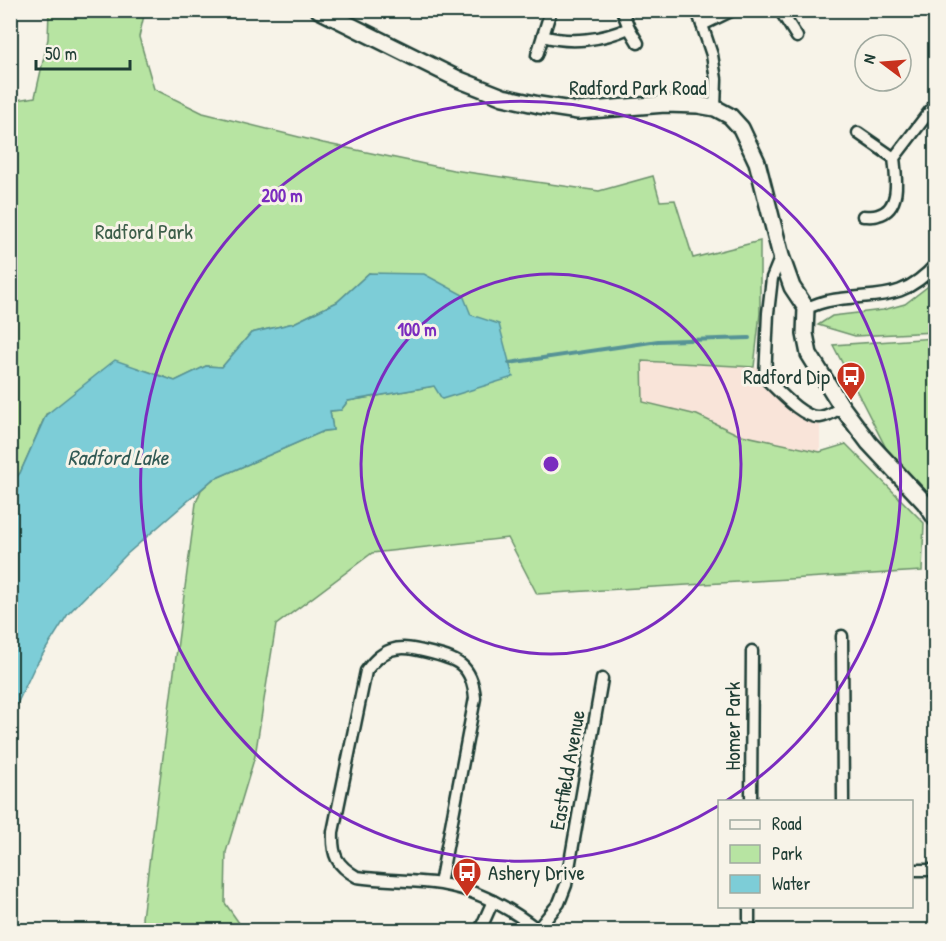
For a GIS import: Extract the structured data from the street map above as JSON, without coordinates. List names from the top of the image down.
{
  "streets": {
    "street": ["Radford Park Road", "Homer Park", "Eastfield Avenue"]
  },
  "water": ["Radford Lake"],
  "parks": ["Radford Park"],
  "places": {
    "bus stop": ["Radford Dip", "Ashery Drive"]
  },
  "legend": ["Road", "Park", "Water"],
  "scale_bar": "50 m",
  "north": "left",
  "rings": ["200 m", "100 m"]
}
